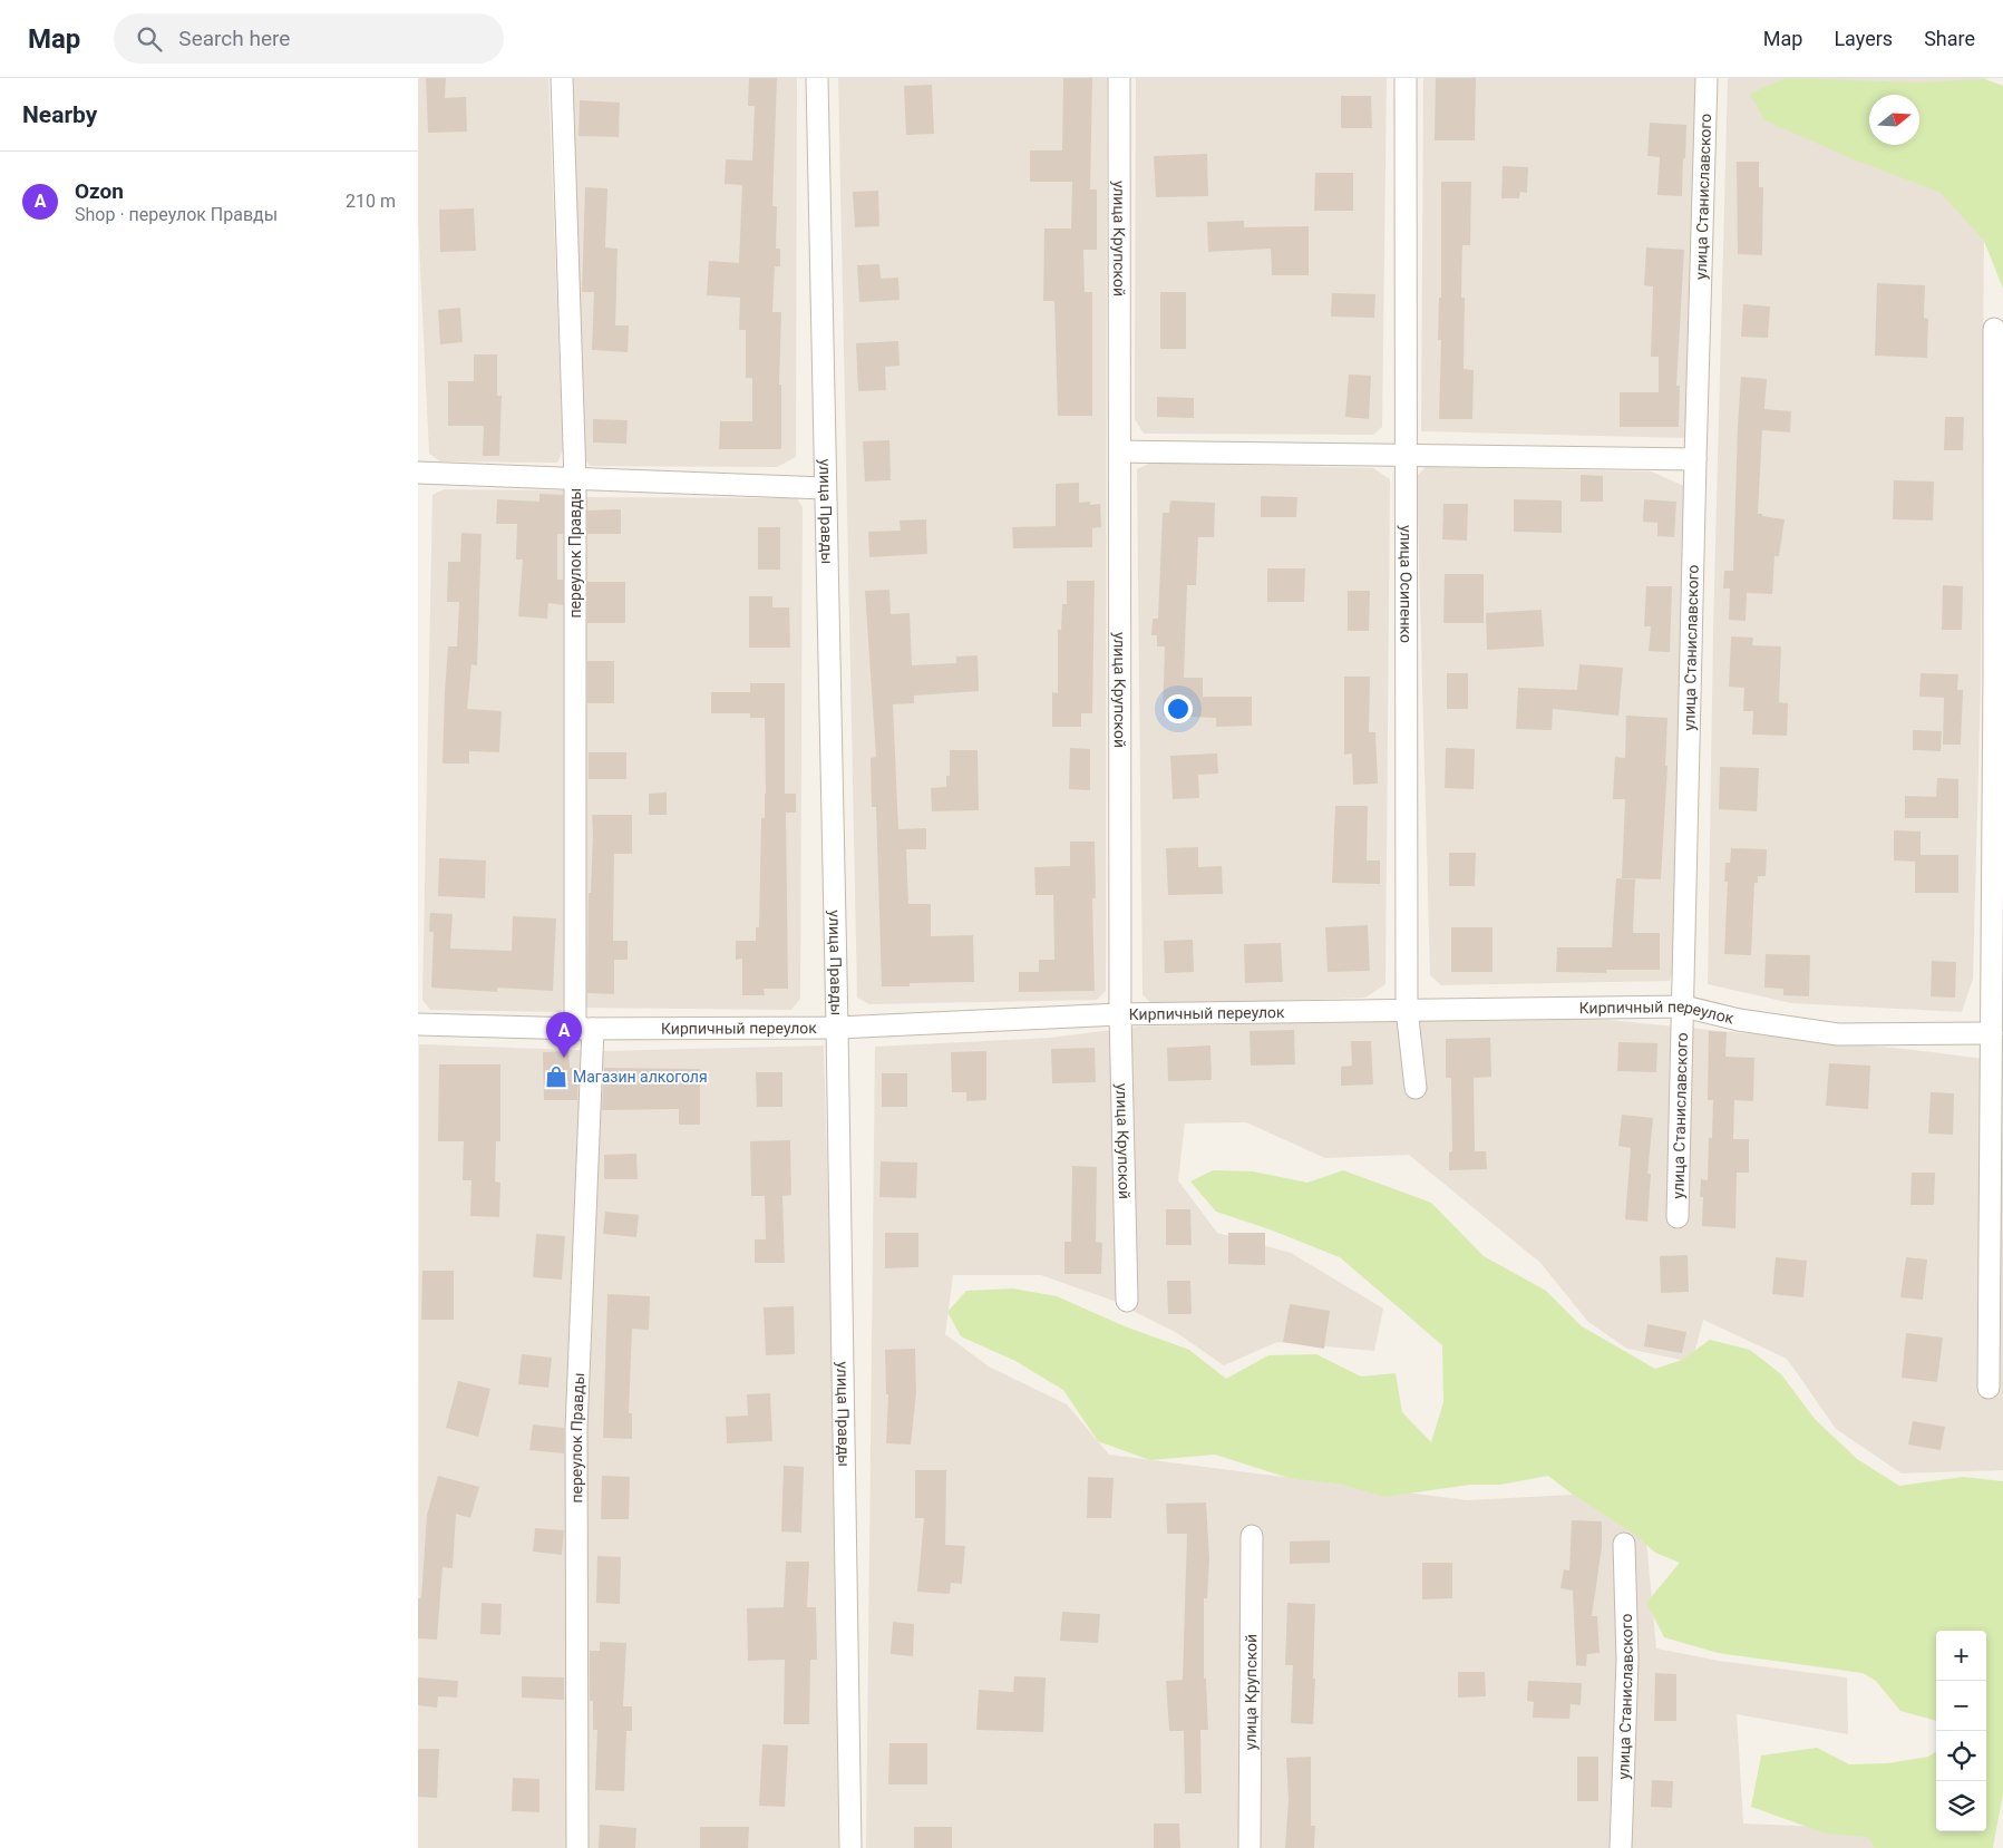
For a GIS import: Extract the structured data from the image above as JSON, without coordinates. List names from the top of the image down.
{
  "streets": {
    "street": [
      "улица Станиславского",
      "улица Крупской",
      "улица Правды",
      "переулок Правды",
      "улица Осипенко",
      "Кирпичный переулок"
    ]
  },
  "crossings": [
    ["улица Станиславского", "Кирпичный переулок"],
    ["улица Крупской", "Кирпичный переулок"],
    ["улица Правды", "Кирпичный переулок"],
    ["переулок Правды", "Кирпичный переулок"],
    ["улица Осипенко", "Кирпичный переулок"]
  ],
  "places": {
    "shop": ["Магазин алкоголя"]
  },
  "north": "right",
  "page": {
    "header": "Map",
    "search": "Search here",
    "nav": ["Map", "Layers", "Share"],
    "heading": "Nearby",
    "list": [
      {
        "mark": "A",
        "name": "Ozon",
        "note": "Shop · переулок Правды",
        "value": "210 m"
      }
    ],
    "pins": "A",
    "map_buttons": ["+", "−"]
  }
}
